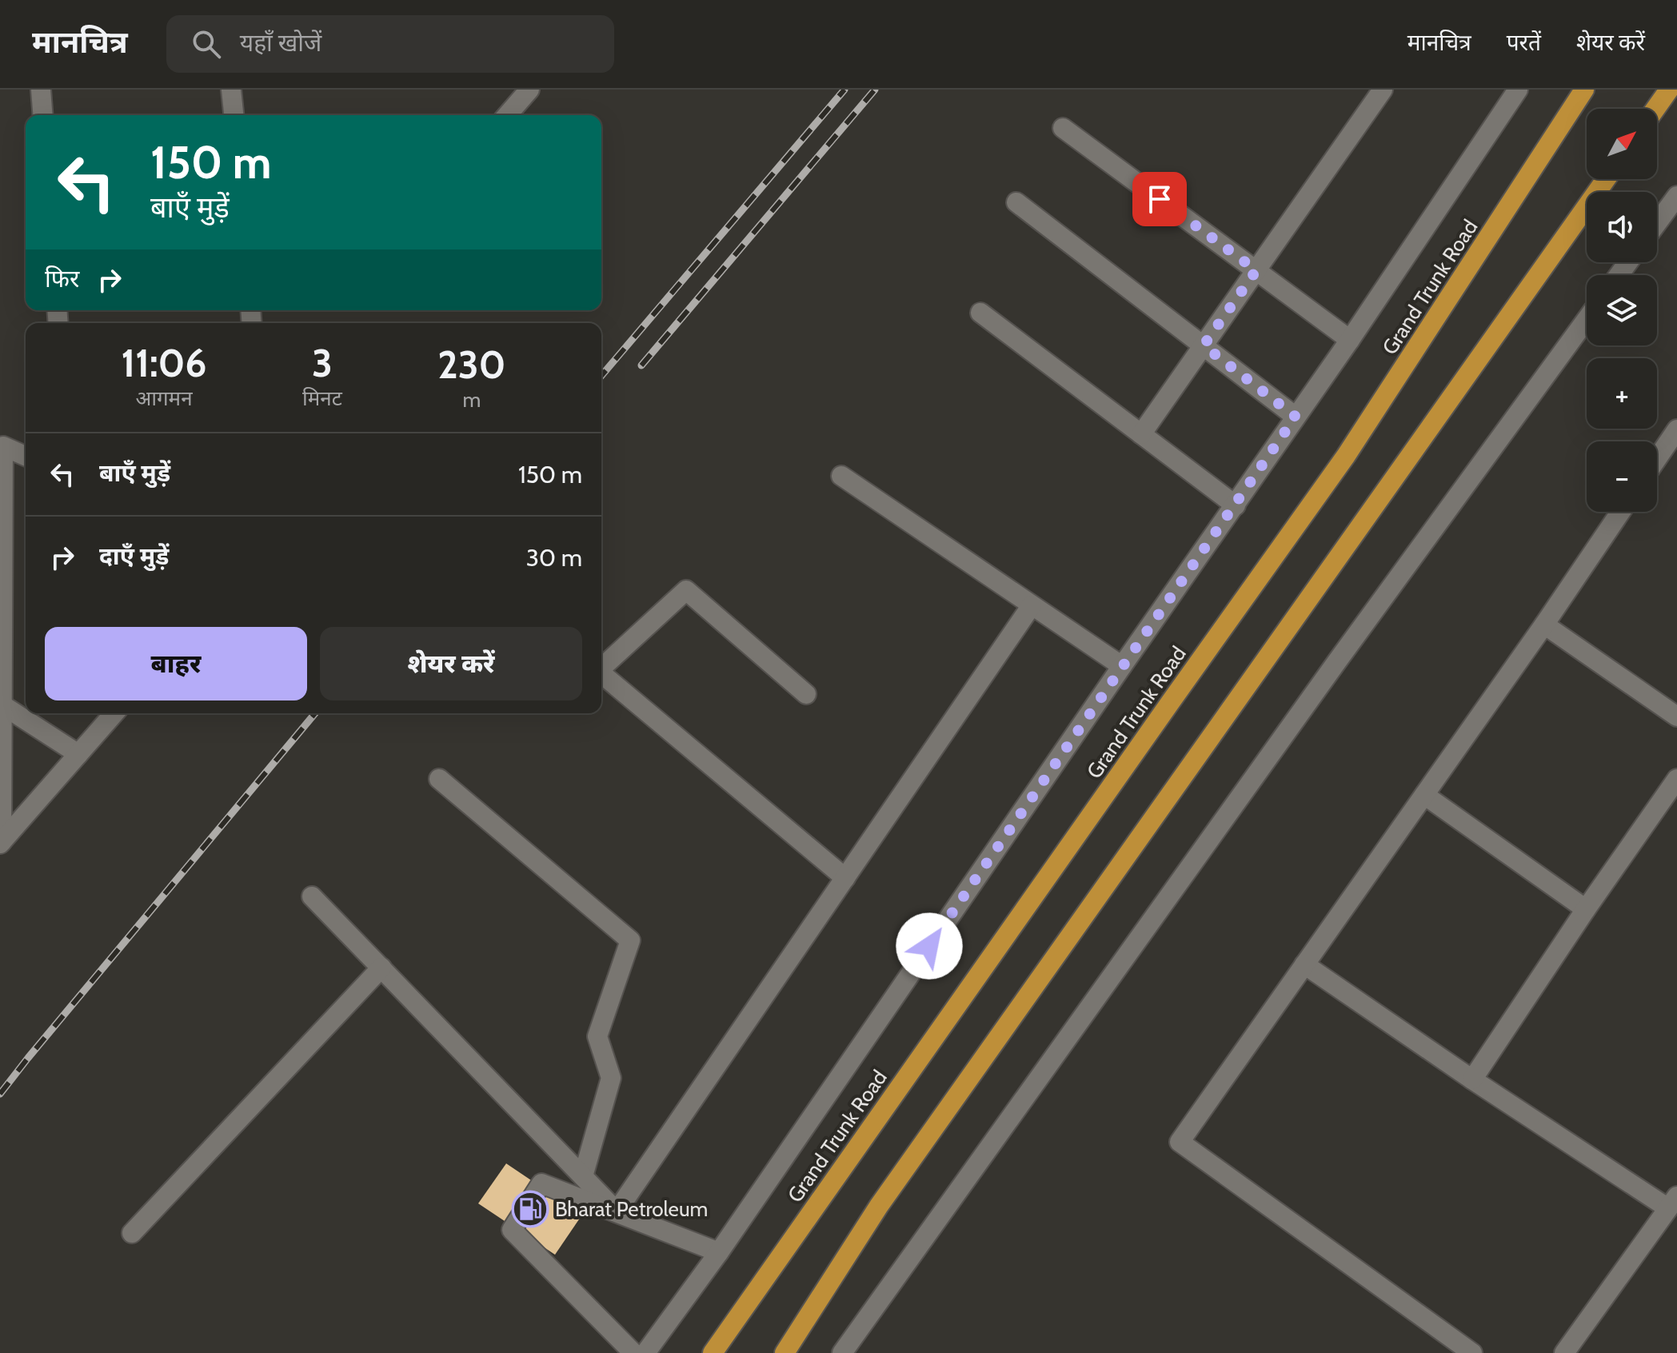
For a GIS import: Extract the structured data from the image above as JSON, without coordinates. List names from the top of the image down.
{
  "streets": {
    "highway": ["Grand Trunk Road"]
  },
  "places": {
    "fuel station": ["Bharat Petroleum"]
  },
  "north": "top right",
  "page": {
    "header": "मानचित्र",
    "search": "यहाँ खोजें",
    "nav": ["मानचित्र", "परतें", "शेयर करें"],
    "map_buttons": ["+", "−"],
    "turn": ["150 m", "बाएँ मुड़ें"],
    "then": "फिर",
    "eta": [
      "11:06",
      "आगमन",
      "3",
      "मिनट",
      "230",
      "m"
    ],
    "list": [
      {
        "name": "बाएँ मुड़ें",
        "value": "150 m"
      },
      {
        "name": "दाएँ मुड़ें",
        "value": "30 m"
      }
    ],
    "buttons": ["बाहर", "शेयर करें"]
  }
}
